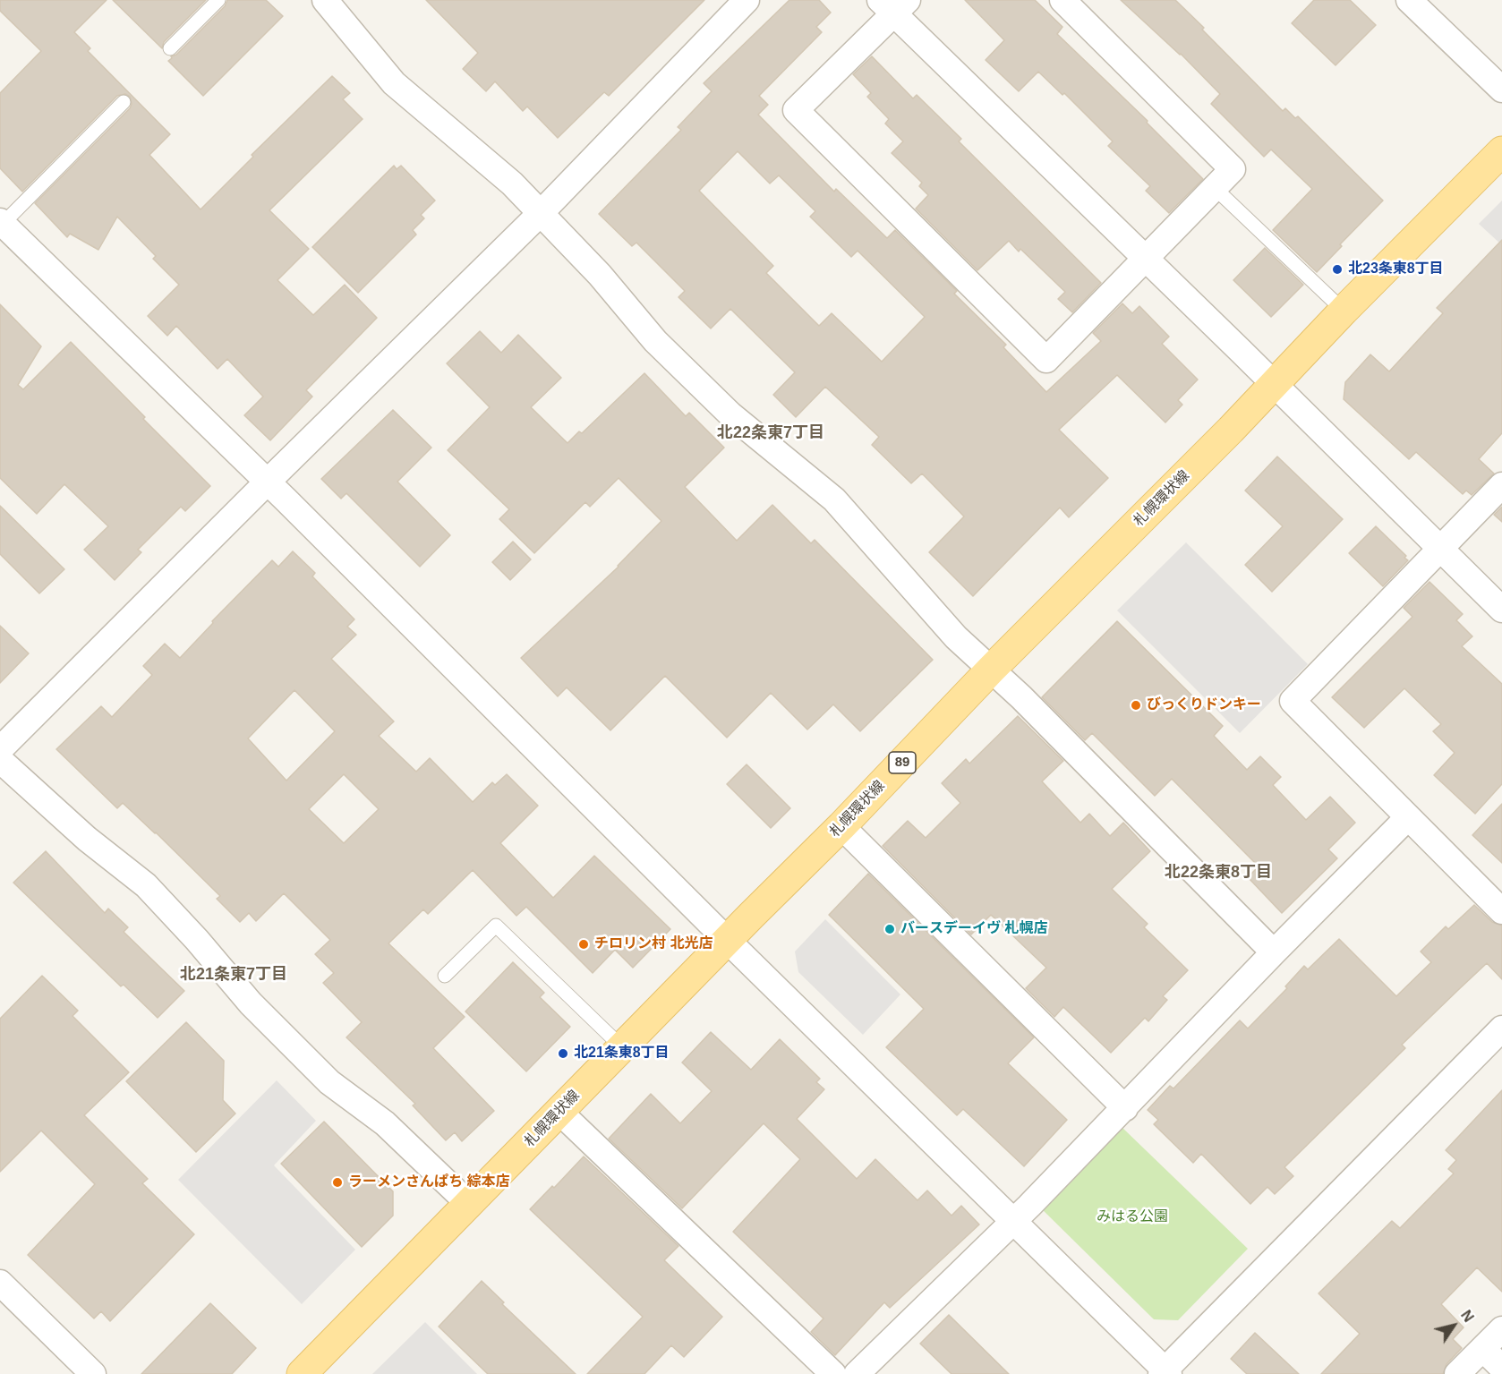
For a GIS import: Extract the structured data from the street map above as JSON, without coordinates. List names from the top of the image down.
{
  "streets": {
    "main road": ["札幌環状線", "89"]
  },
  "districts": ["北22条東7丁目", "北22条東8丁目", "北21条東7丁目"],
  "parks": ["みはる公園"],
  "places": [
    "北23条東8丁目",
    "びっくりドンキー",
    "バースデーイヴ 札幌店",
    "チロリン村 北光店",
    "北21条東8丁目",
    "ラーメンさんぱち 綜本店"
  ],
  "north": "top right"
}
